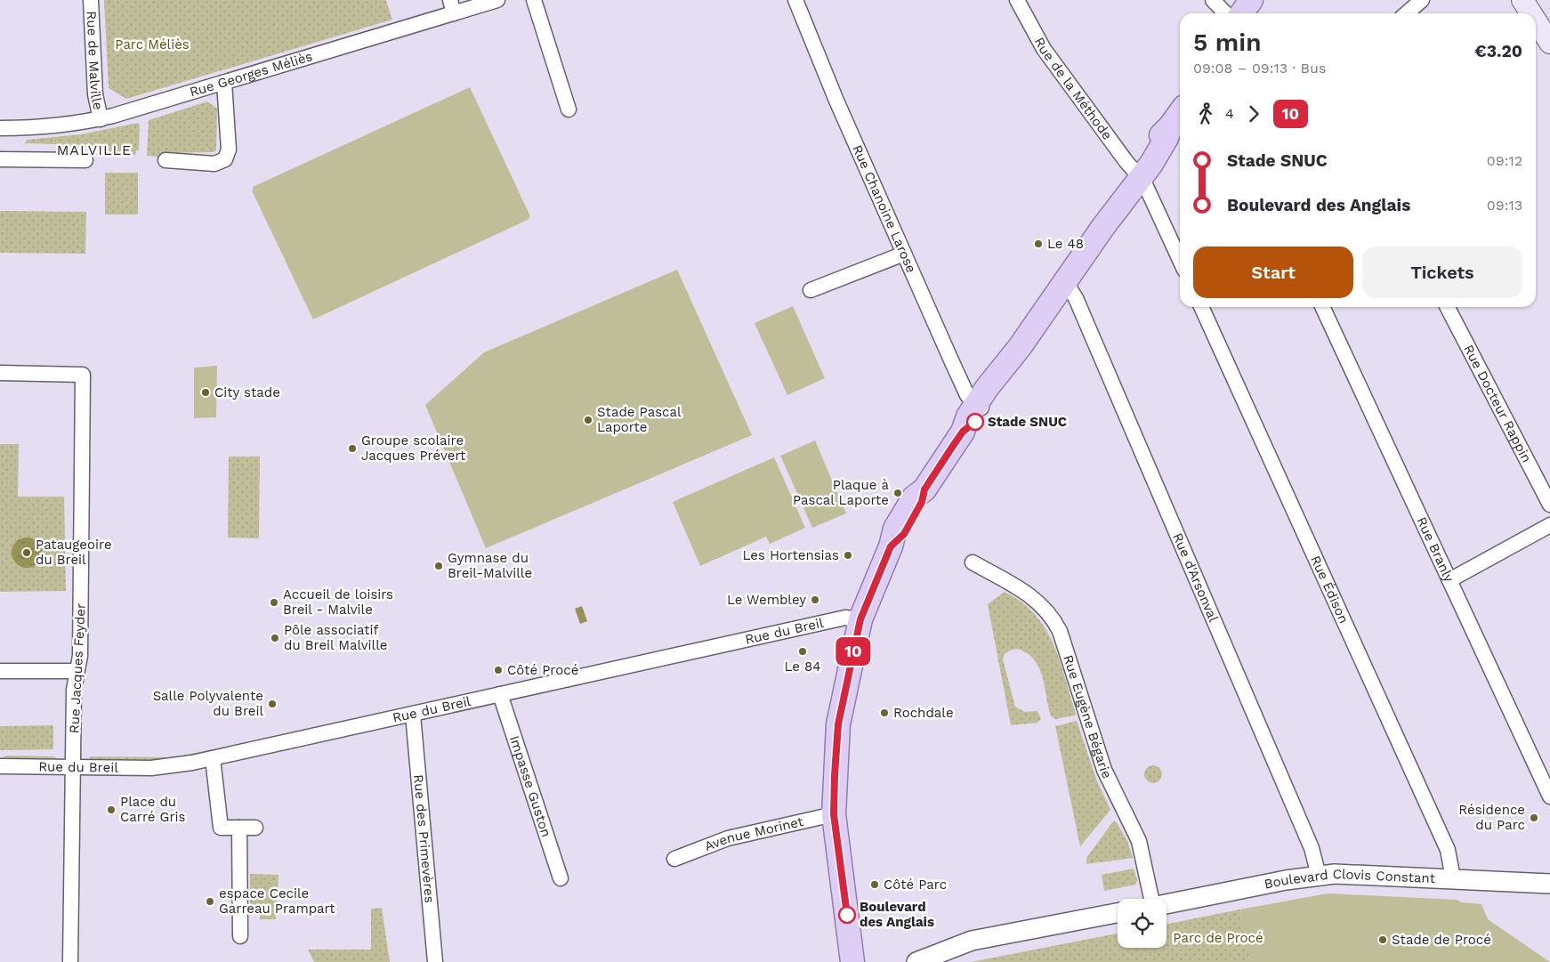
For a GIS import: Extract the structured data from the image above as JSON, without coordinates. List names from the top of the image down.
{
  "streets": {
    "street": [
      "Rue de Malville",
      "Rue Georges Méliès",
      "Rue de la Méthode",
      "Rue Chanoine Larose",
      "Rue Docteur Rappin",
      "Rue Branly",
      "Rue d'Arsonval",
      "Rue Édison",
      "Rue du Breil",
      "Rue Jacques Feyder",
      "Rue Eugène Bégarie",
      "Impasse Guston",
      "Avenue Morinet",
      "Rue des Primevères",
      "Boulevard Clovis Constant"
    ]
  },
  "crossings": [
    ["Rue de Malville", "Rue Georges Méliès"],
    ["Rue d'Arsonval", "Boulevard Clovis Constant"],
    ["Rue Édison", "Boulevard Clovis Constant"],
    ["Rue du Breil", "Rue Jacques Feyder"],
    ["Rue du Breil", "Impasse Guston"],
    ["Rue du Breil", "Rue des Primevères"]
  ],
  "districts": ["MALVILLE"],
  "parks": ["Parc Méliès", "Parc de Procé"],
  "places": [
    "Le 48",
    "City stade",
    "Stade Pascal Laporte",
    "Stade SNUC",
    "Groupe scolaire Jacques Prévert",
    "Plaque à Pascal Laporte",
    "Pataugeoire du Breil",
    "Les Hortensias",
    "Gymnase du Breil-Malville",
    "Le Wembley",
    "Accueil de loisirs Breil - Malvile",
    "Pôle associatif du Breil Malville",
    "Le 84",
    "Côté Procé",
    "Salle Polyvalente du Breil",
    "Rochdale",
    "Place du Carré Gris",
    "Résidence du Parc",
    "Côté Parc",
    "espace Cecile Garreau Prampart",
    "Boulevard des Anglais",
    "Stade de Procé"
  ],
  "lines": ["bus line 10"],
  "page": {
    "on_map": "10",
    "heading": ["5 min", "09:08 – 09:13 · Bus", "€3.20"],
    "legs": ["4", "10"],
    "list": [
      {
        "name": "Stade SNUC",
        "value": "09:12"
      },
      {
        "name": "Boulevard des Anglais",
        "value": "09:13"
      }
    ],
    "buttons": ["Start", "Tickets"]
  }
}
